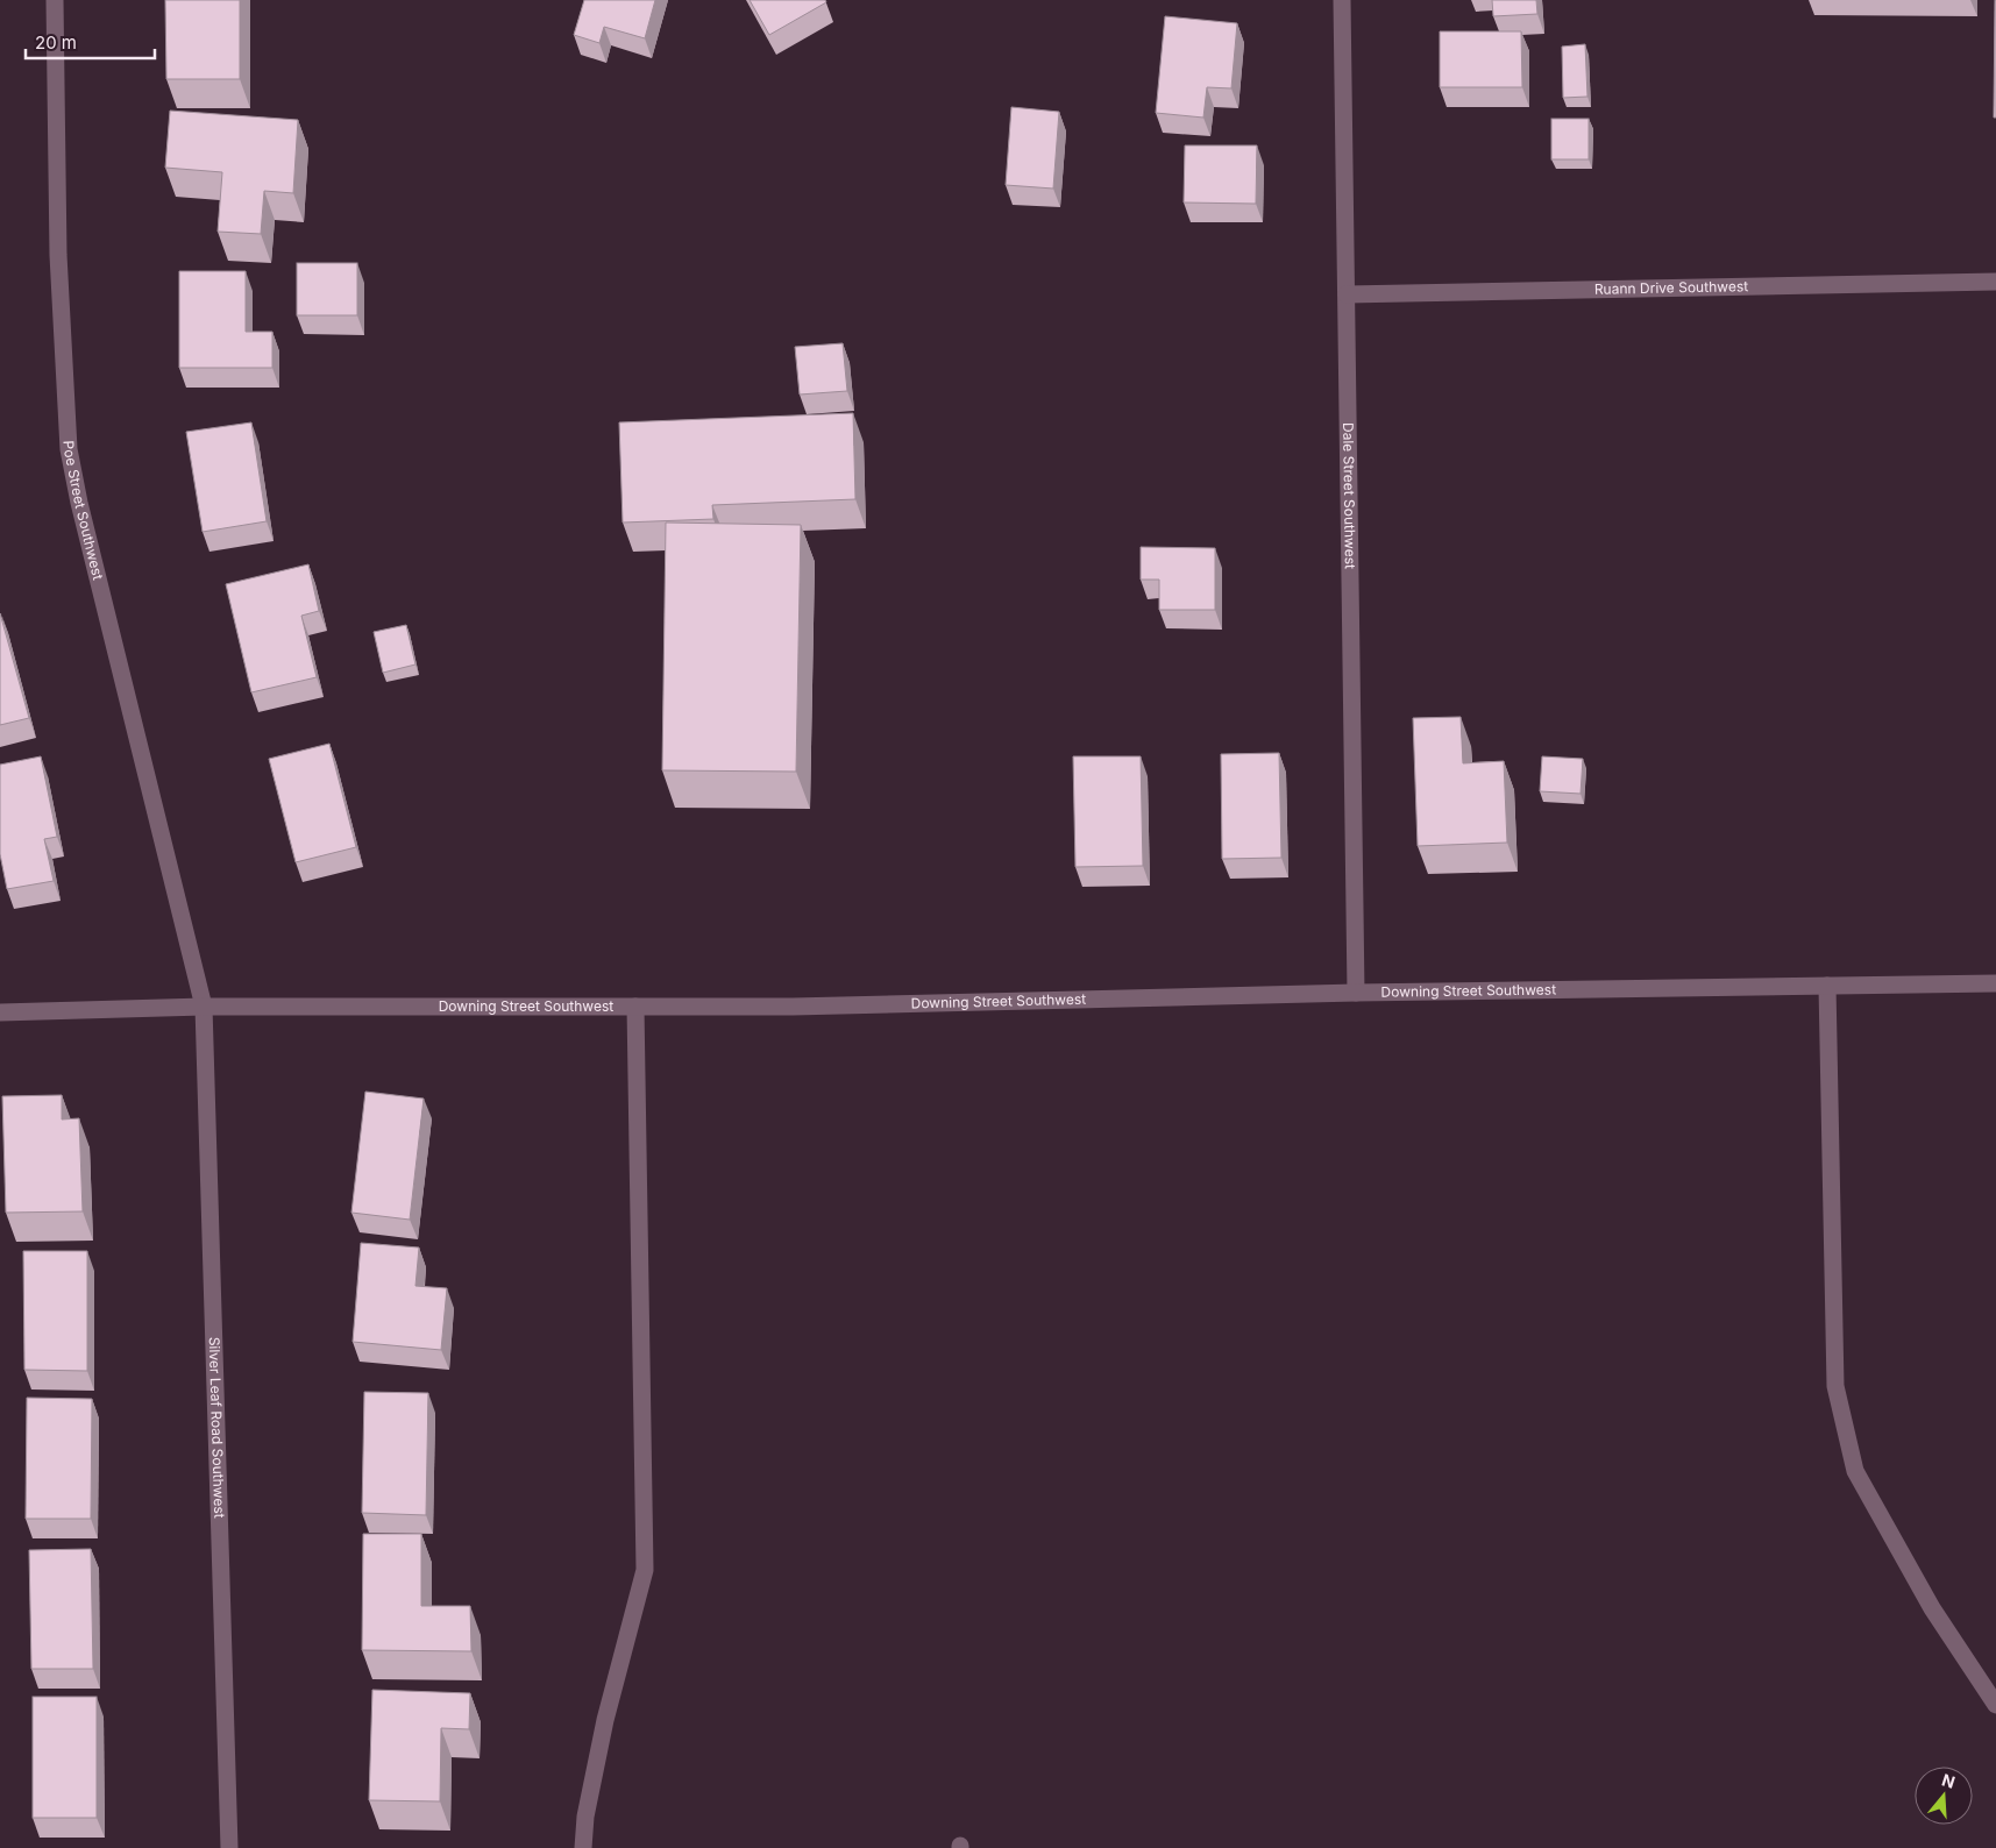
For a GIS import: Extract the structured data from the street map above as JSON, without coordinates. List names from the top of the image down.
{
  "streets": {
    "street": [
      "Ruann Drive Southwest",
      "Dale Street Southwest",
      "Poe Street Southwest",
      "Downing Street Southwest",
      "Silver Leaf Road Southwest"
    ]
  },
  "crossings": [
    ["Ruann Drive Southwest", "Dale Street Southwest"],
    ["Dale Street Southwest", "Downing Street Southwest"],
    ["Poe Street Southwest", "Downing Street Southwest"],
    ["Poe Street Southwest", "Silver Leaf Road Southwest"],
    ["Downing Street Southwest", "Silver Leaf Road Southwest"]
  ],
  "scale_bar": "20 m",
  "north": "top"
}
